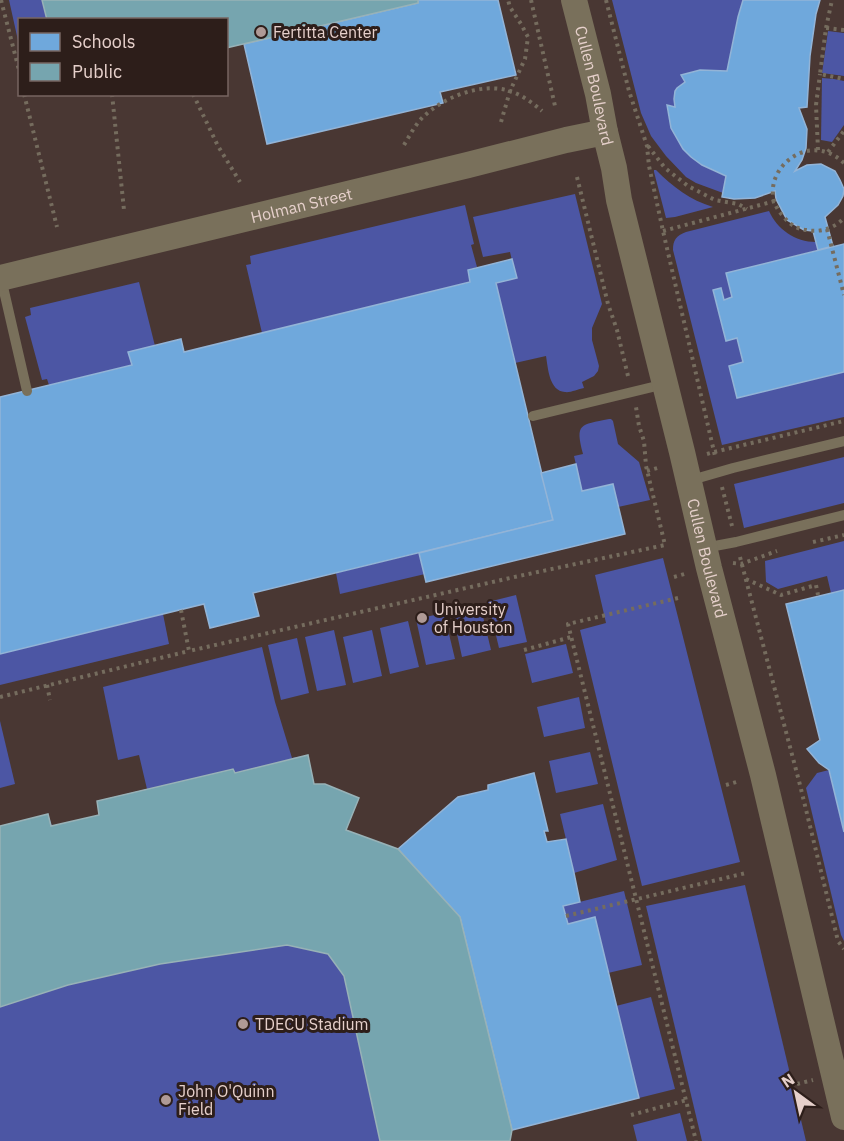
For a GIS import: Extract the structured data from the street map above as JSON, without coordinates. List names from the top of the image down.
{
  "streets": {
    "street": ["Cullen Boulevard", "Holman Street"]
  },
  "crossings": [
    ["Cullen Boulevard", "Holman Street"]
  ],
  "places": [
    "Fertitta Center",
    "University of Houston",
    "TDECU Stadium",
    "John O'Quinn Field"
  ],
  "legend": ["Schools", "Public"],
  "north": "top left"
}
